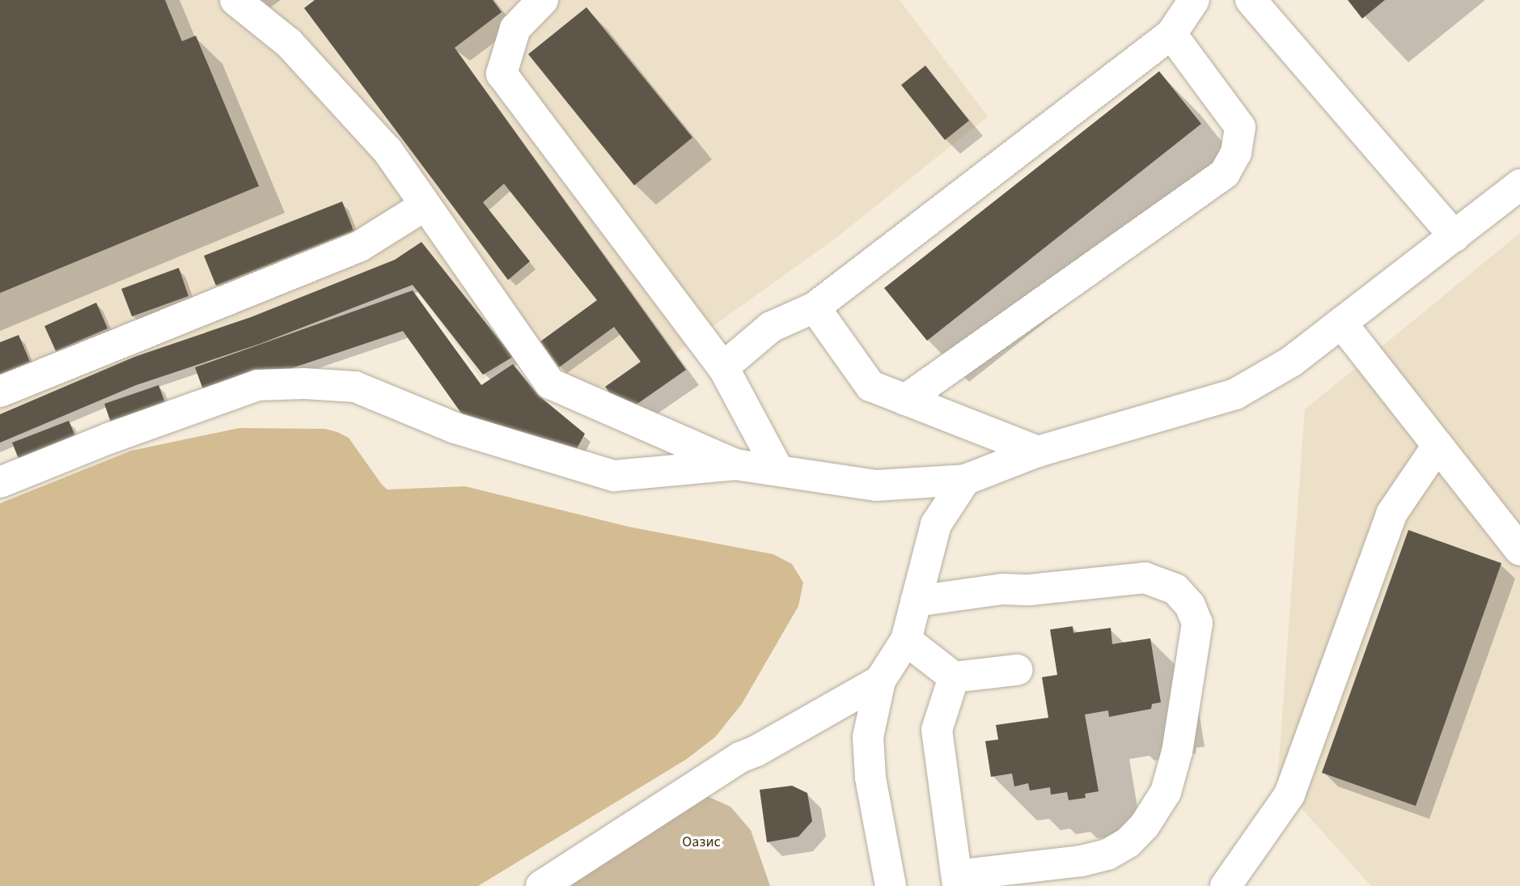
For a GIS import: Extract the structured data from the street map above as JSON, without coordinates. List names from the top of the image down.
{
  "parks": ["Оазис"]
}
